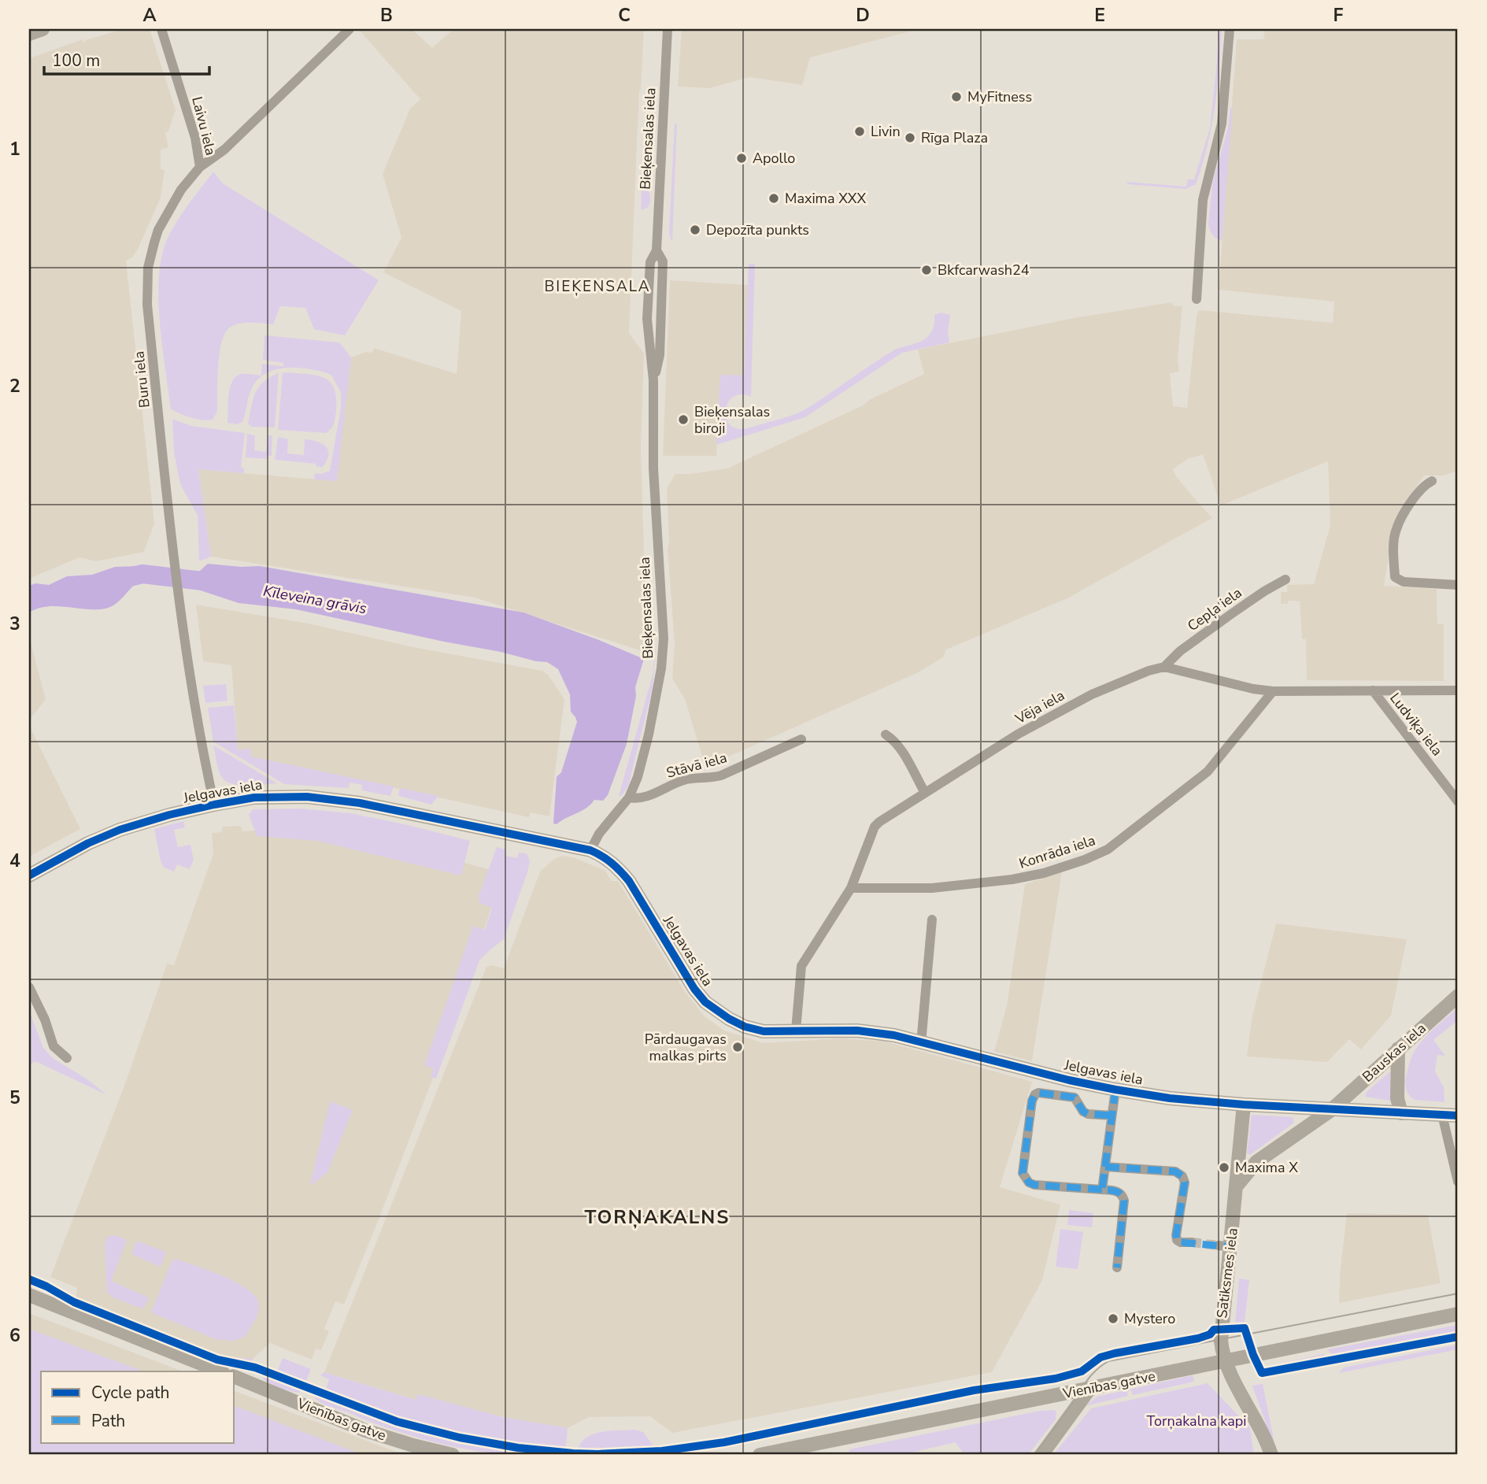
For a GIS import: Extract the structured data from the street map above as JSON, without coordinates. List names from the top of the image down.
{
  "streets": {
    "street": [
      "Laivu iela",
      "Bieķensalas iela",
      "Buru iela",
      "Cepļa iela",
      "Vēja iela",
      "Ludviķa iela",
      "Stāvā iela",
      "Jelgavas iela",
      "Konrāda iela",
      "Bauskas iela",
      "Satiksmes iela",
      "Vienības gatve"
    ]
  },
  "crossings": [
    ["Laivu iela", "Buru iela"],
    ["Bieķensalas iela", "Stāvā iela"],
    ["Bieķensalas iela", "Jelgavas iela"],
    ["Buru iela", "Jelgavas iela"],
    ["Cepļa iela", "Vēja iela"],
    ["Vēja iela", "Jelgavas iela"],
    ["Vēja iela", "Konrāda iela"],
    ["Jelgavas iela", "Bauskas iela"],
    ["Jelgavas iela", "Satiksmes iela"],
    ["Satiksmes iela", "Vienības gatve"]
  ],
  "districts": ["BIEĶENSALA", "TORŅAKALNS"],
  "water": ["Kīleveina grāvis"],
  "parks": ["Torņakalna kapi"],
  "places": [
    "MyFitness",
    "Livin",
    "Rīga Plaza",
    "Apollo",
    "Maxima XXX",
    "Depozīta punkts",
    "Bkfcarwash24",
    "Bieķensalas biroji",
    "Pārdaugavas malkas pirts",
    "Maxima X",
    "Mystero"
  ],
  "legend": ["Cycle path", "Path"],
  "scale_bar": "100 m",
  "grid": {
    "columns": [
      "A",
      "B",
      "C",
      "D",
      "E",
      "F"
    ],
    "rows": [
      "1",
      "2",
      "3",
      "4",
      "5",
      "6"
    ]
  }
}
